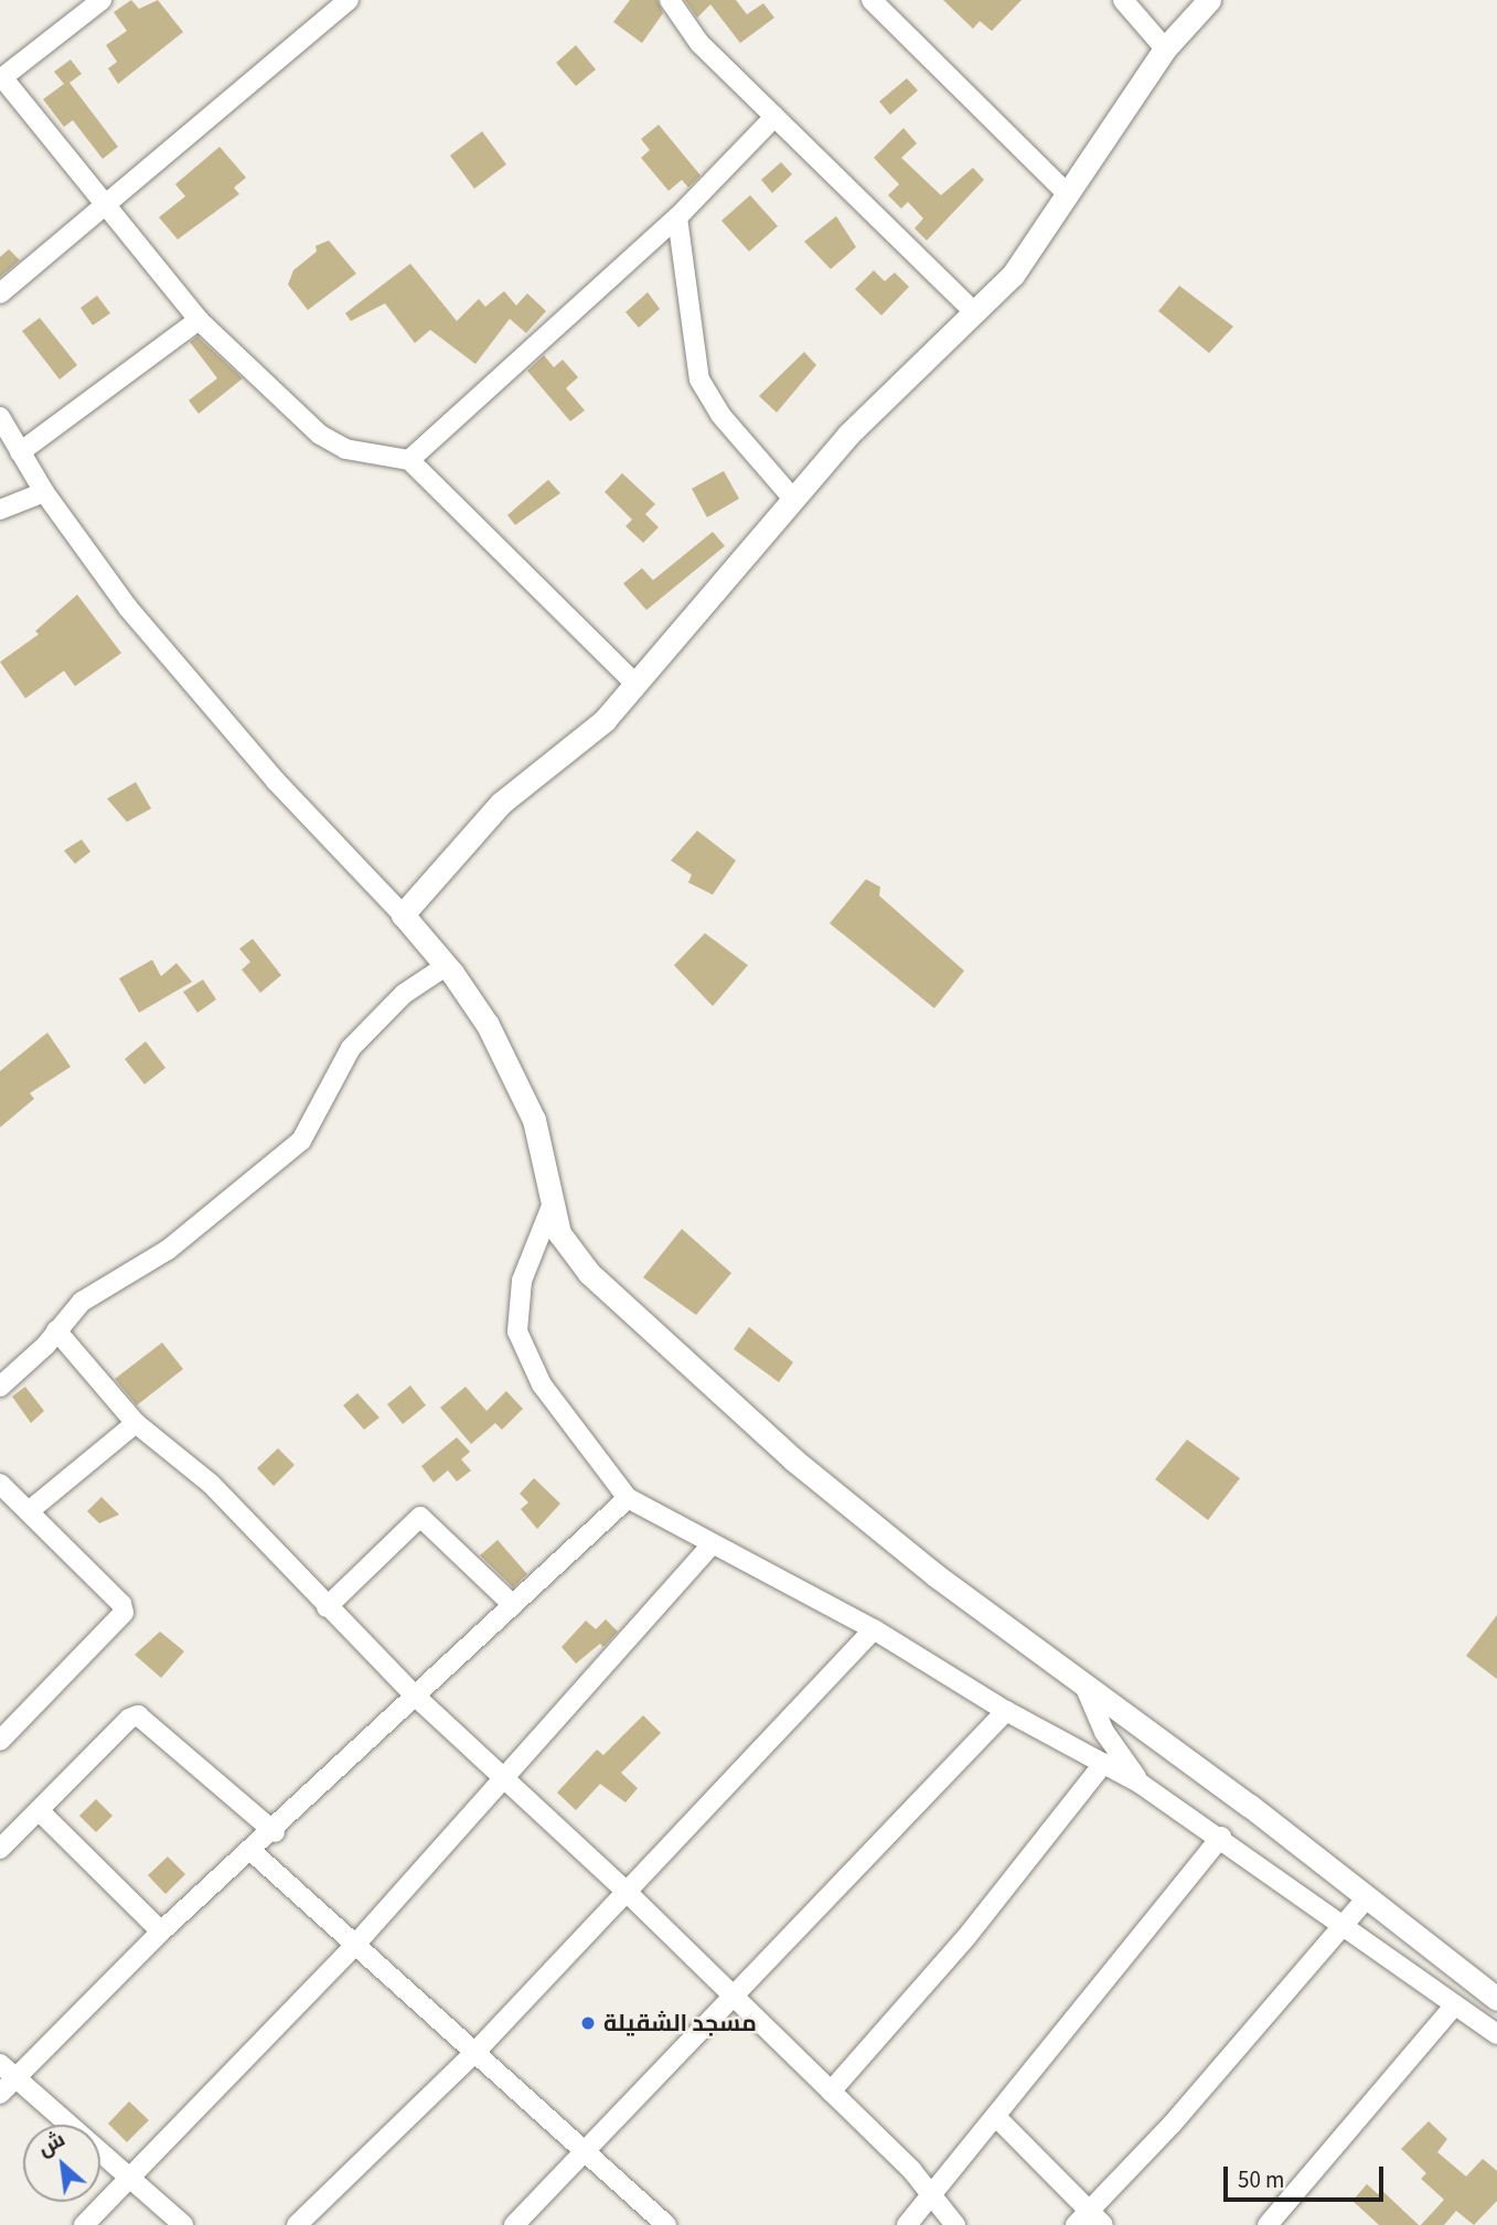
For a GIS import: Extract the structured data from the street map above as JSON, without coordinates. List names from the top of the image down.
{
  "places": ["مسجد الشقيلة"],
  "scale_bar": "50 m",
  "north": "top left"
}
